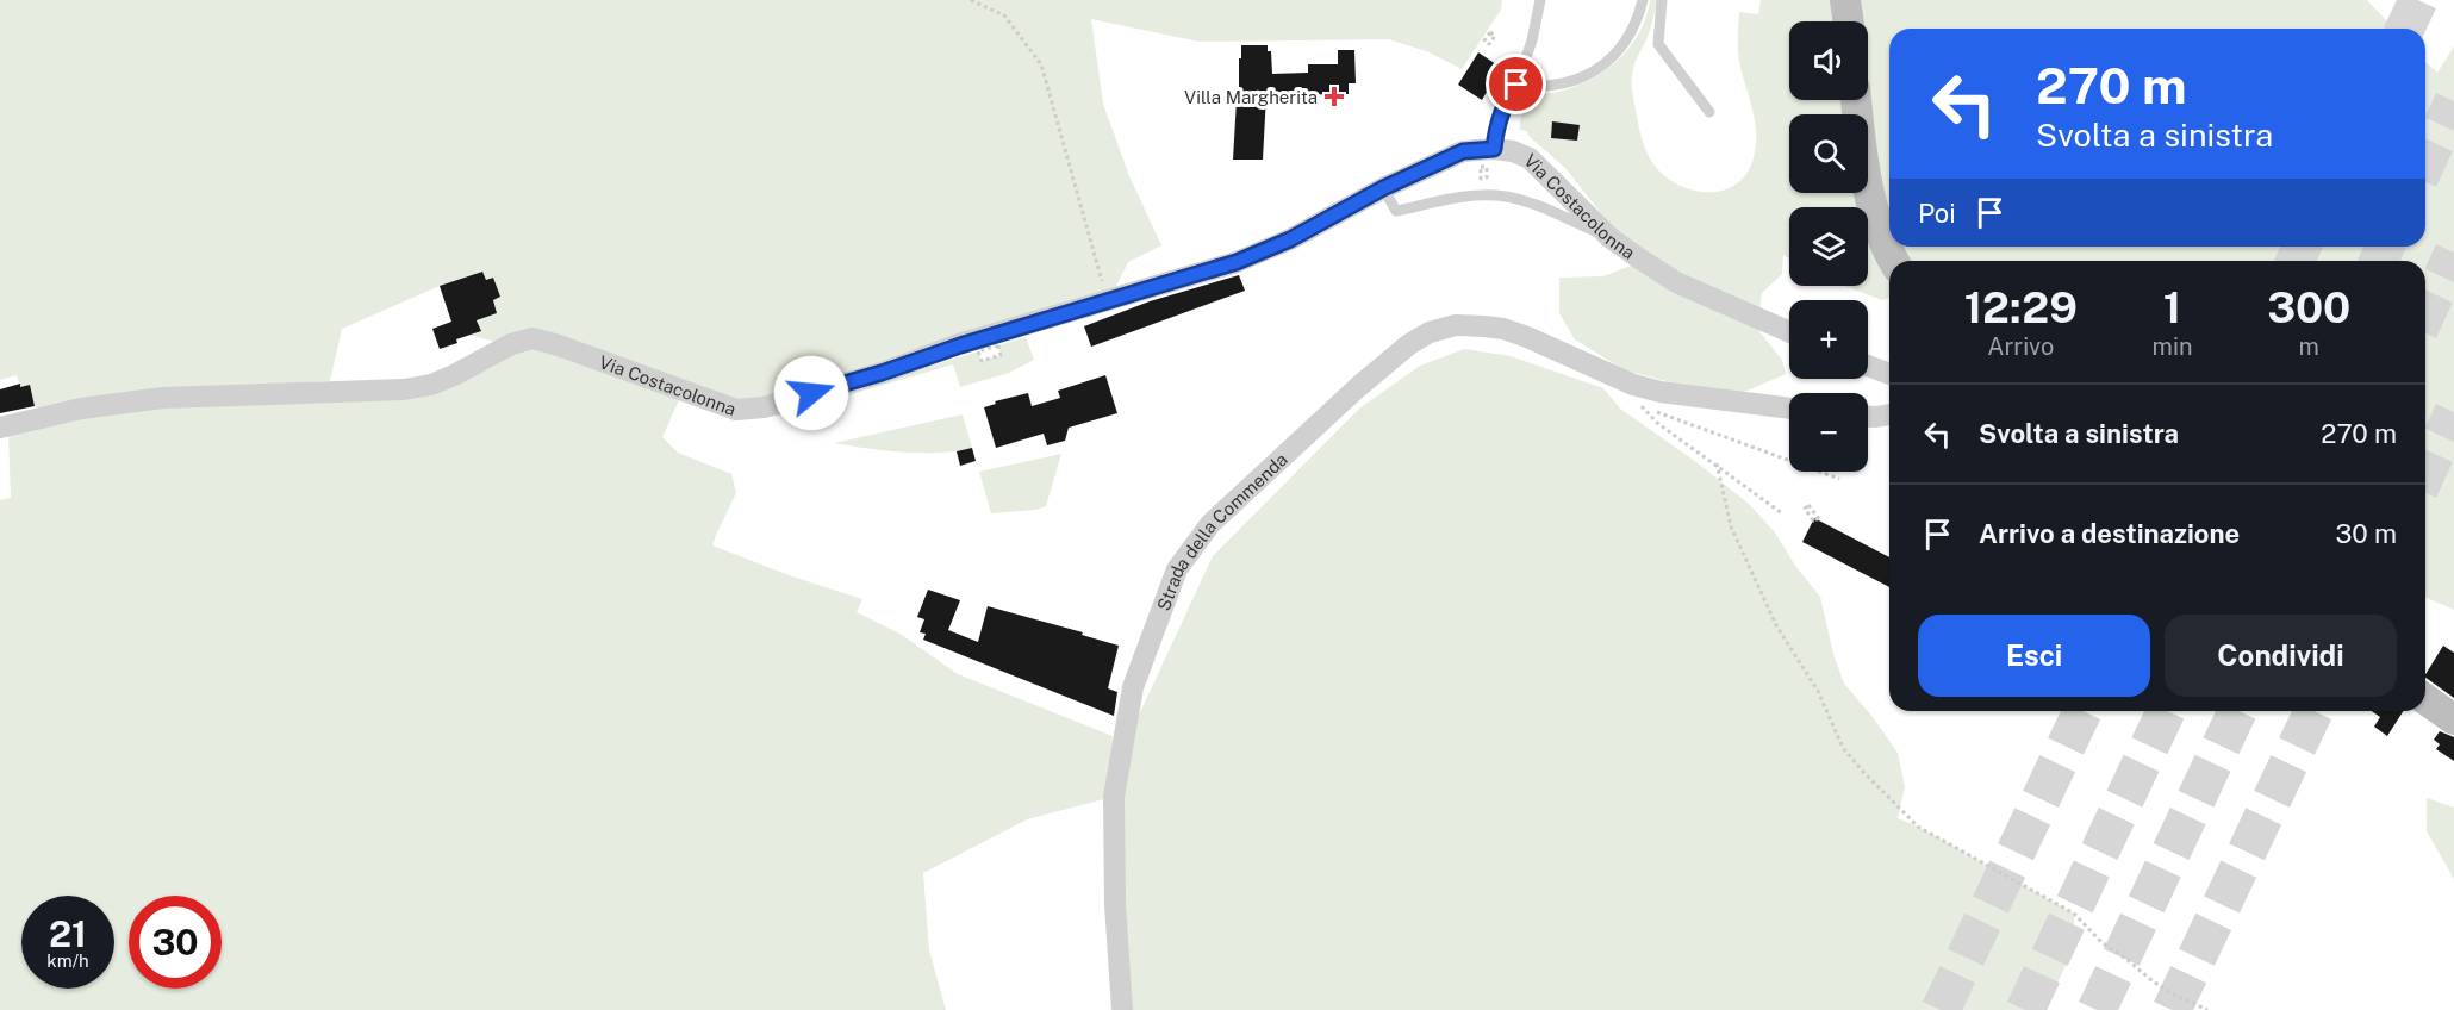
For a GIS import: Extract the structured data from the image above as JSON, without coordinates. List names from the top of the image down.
{
  "streets": {
    "street": ["Via Costacolonna", "Strada della Commenda"]
  },
  "places": {
    "health": ["Villa Margherita"]
  },
  "page": {
    "map_buttons": ["+", "−"],
    "turn": ["270 m", "Svolta a sinistra"],
    "then": "Poi",
    "eta": [
      "12:29",
      "Arrivo",
      "1",
      "min",
      "300",
      "m"
    ],
    "list": [
      {
        "name": "Svolta a sinistra",
        "value": "270 m"
      },
      {
        "name": "Arrivo a destinazione",
        "value": "30 m"
      }
    ],
    "buttons": ["Esci", "Condividi"],
    "speed": "21 km/h",
    "limit": "30"
  }
}
